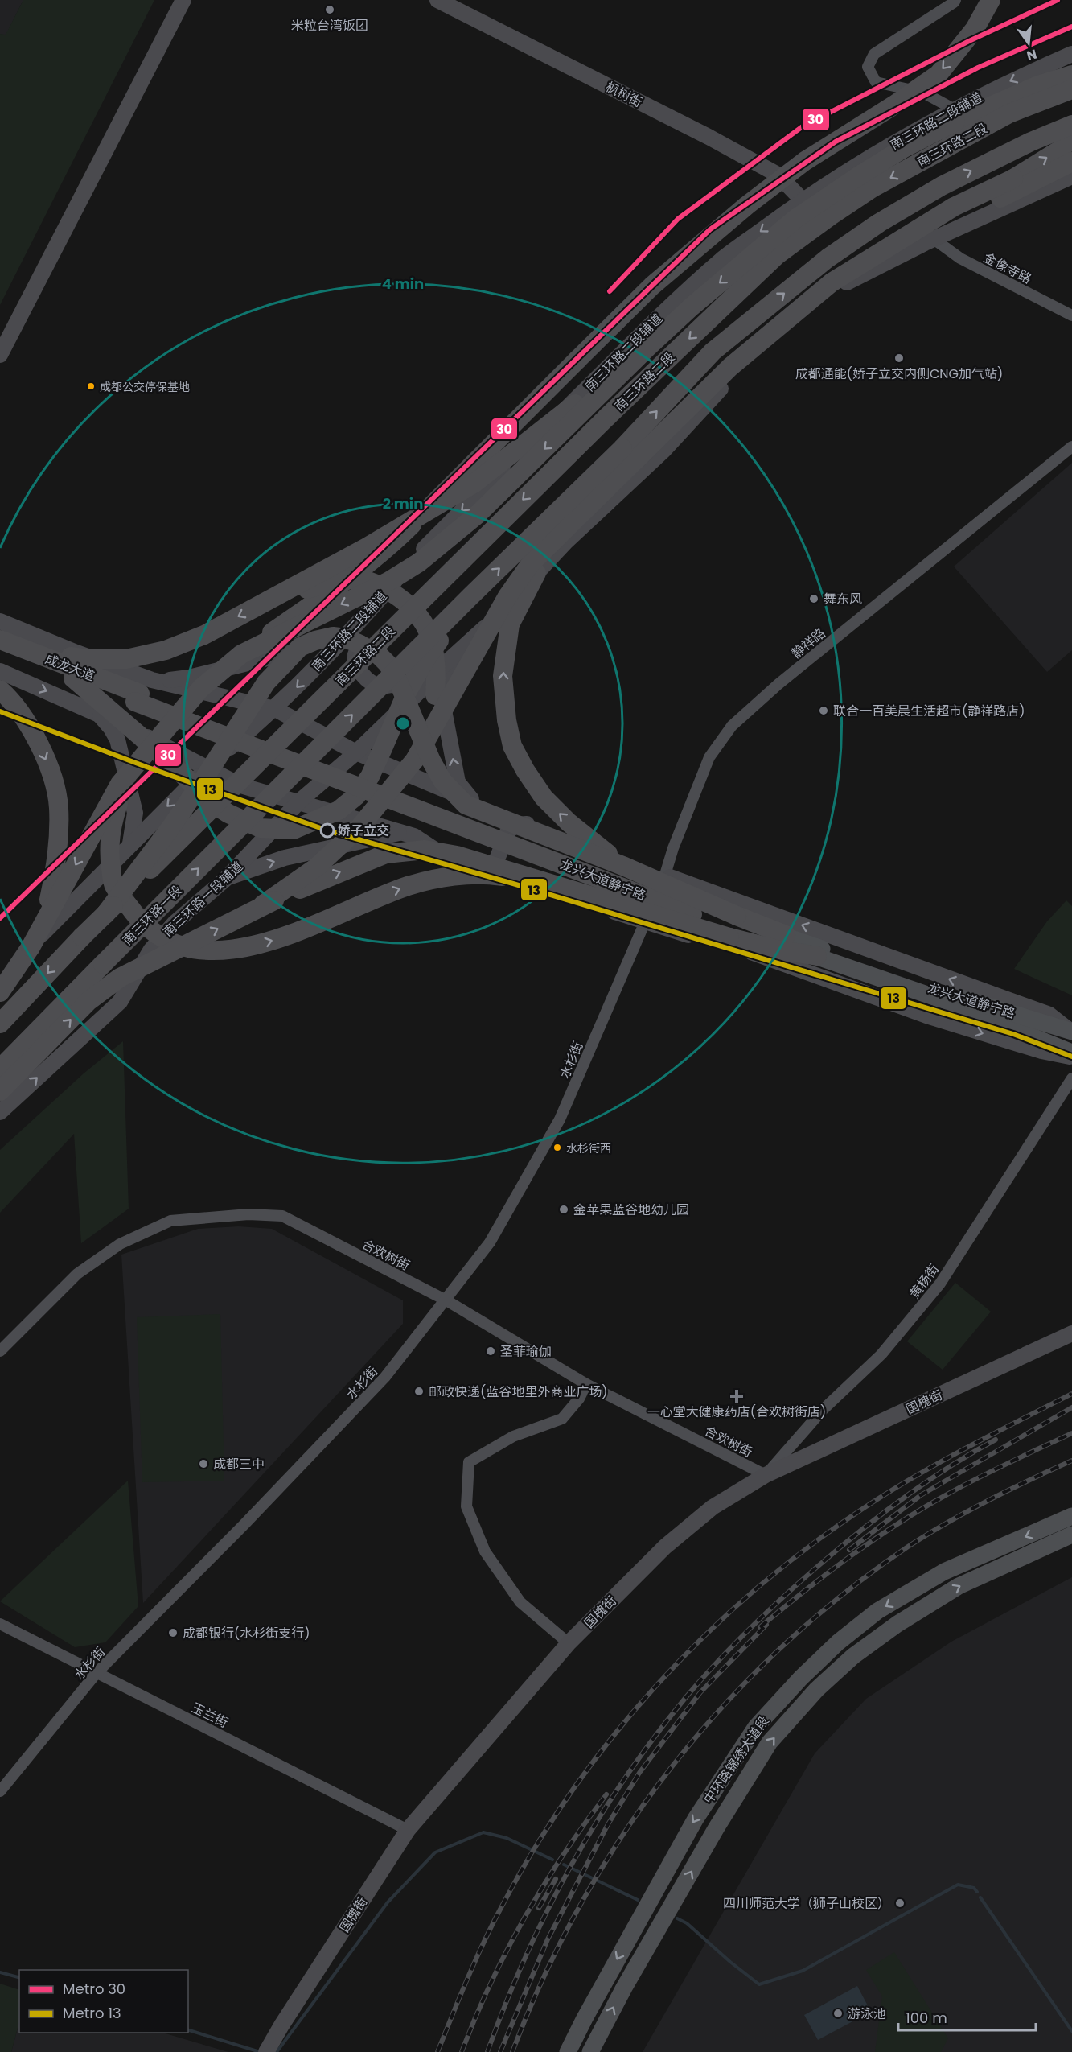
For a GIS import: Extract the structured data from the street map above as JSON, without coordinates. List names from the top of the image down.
{
  "streets": {
    "highway": [
      "南三环路二段",
      "成龙大道",
      "龙兴大道静宁路",
      "南三环路一段"
    ],
    "main road": [
      "枫树街",
      "南三环路二段辅道",
      "南三环路一段辅道",
      "国槐街",
      "中环路锦绣大道段"
    ],
    "street": [
      "金像寺路",
      "静祥路",
      "水杉街",
      "合欢树街",
      "黄杨街",
      "玉兰街"
    ]
  },
  "crossings": [
    ["枫树街", "南三环路二段辅道"],
    ["南三环路二段", "南三环路一段"],
    ["静祥路", "水杉街"],
    ["成龙大道", "龙兴大道静宁路"],
    ["水杉街", "合欢树街"],
    ["水杉街", "玉兰街"],
    ["合欢树街", "黄杨街"],
    ["合欢树街", "国槐街"],
    ["黄杨街", "国槐街"],
    ["国槐街", "玉兰街"]
  ],
  "places": {
    "other": [
      "米粒台湾饭团",
      "成都通能(娇子立交内侧CNG加气站)",
      "成都公交停保基地",
      "舞东风",
      "联合一百美晨生活超市(静祥路店)",
      "娇子立交",
      "水杉街西",
      "金苹果蓝谷地幼儿园",
      "圣菲瑜伽",
      "邮政快递(蓝谷地里外商业广场)",
      "成都三中",
      "成都银行(水杉街支行)",
      "四川师范大学（狮子山校区）",
      "游泳池"
    ],
    "health": ["一心堂大健康药店(合欢树街店)"]
  },
  "lines": ["metro line 30", "metro line 13"],
  "legend": ["Metro 30", "Metro 13"],
  "scale_bar": "100 m",
  "north": "bottom",
  "rings": ["4 min", "2 min"]
}
